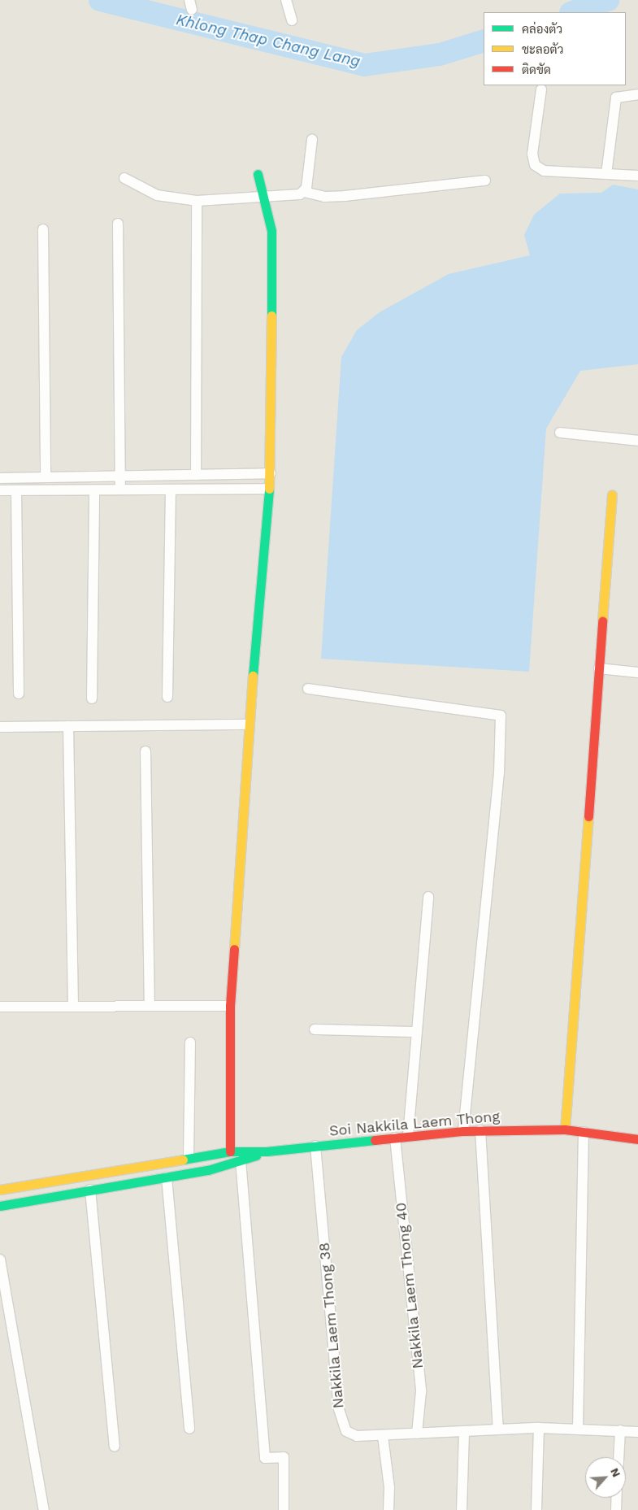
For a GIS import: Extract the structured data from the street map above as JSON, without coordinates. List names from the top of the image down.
{
  "streets": {
    "street": ["Soi Nakkila Laem Thong", "Nakkila Laem Thong 40", "Nakkila Laem Thong 38"]
  },
  "crossings": [
    ["Soi Nakkila Laem Thong", "Nakkila Laem Thong 40"],
    ["Soi Nakkila Laem Thong", "Nakkila Laem Thong 38"],
    ["Nakkila Laem Thong 40", "Nakkila Laem Thong 38"]
  ],
  "water": ["Khlong Thap Chang Lang"],
  "legend": ["คล่องตัว", "ชะลอตัว", "ติดขัด"],
  "north": "top right"
}
